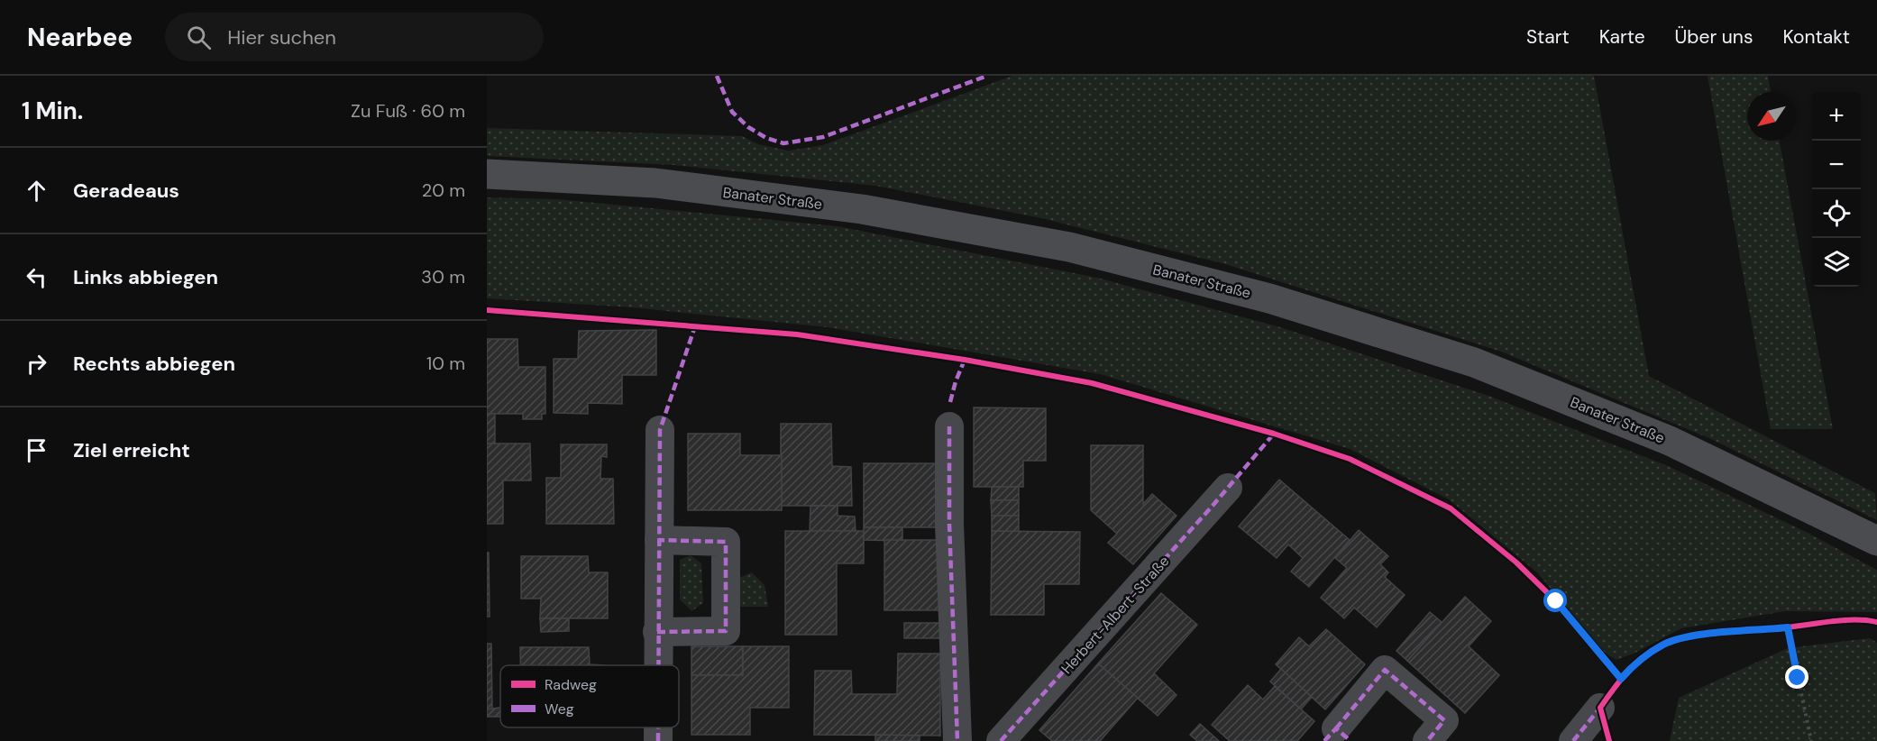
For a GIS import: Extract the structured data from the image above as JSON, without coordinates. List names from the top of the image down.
{
  "streets": {
    "main road": ["Banater Straße"],
    "street": ["Herbert-Albert-Straße"]
  },
  "legend": ["Radweg", "Weg"],
  "north": "bottom left",
  "page": {
    "header": "Nearbee",
    "search": "Hier suchen",
    "nav": [
      "Start",
      "Karte",
      "Über uns",
      "Kontakt"
    ],
    "heading": ["1 Min.", "Zu Fuß · 60 m"],
    "map_buttons": ["+", "−"],
    "list": [
      ["Geradeaus", "20 m"],
      ["Links abbiegen", "30 m"],
      ["Rechts abbiegen", "10 m"],
      "Ziel erreicht"
    ]
  }
}
